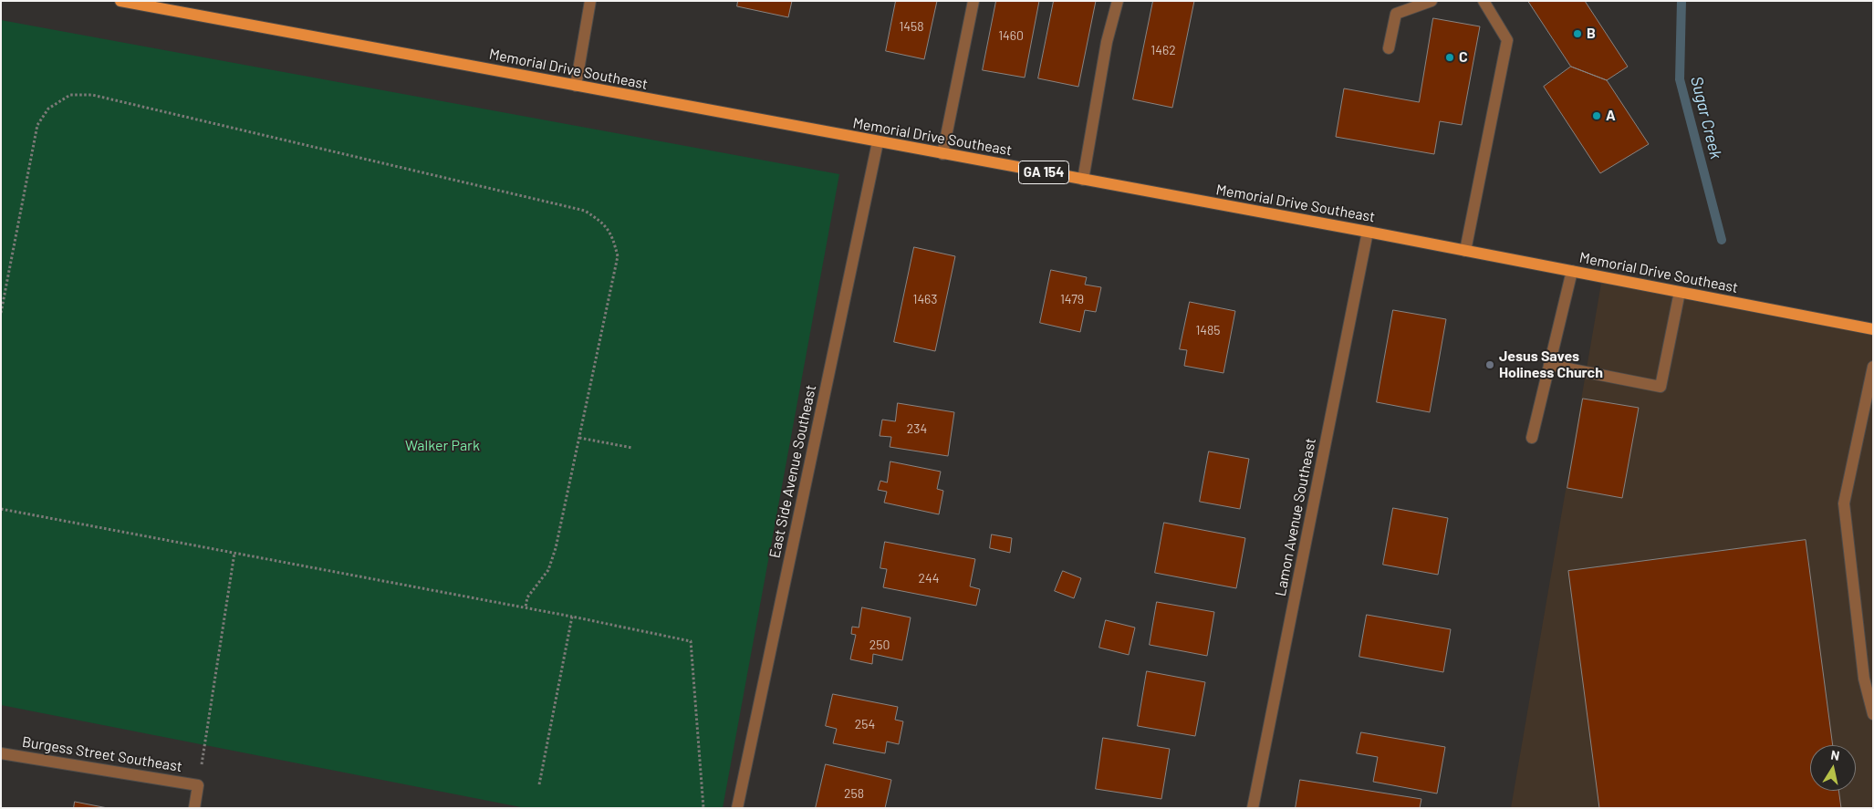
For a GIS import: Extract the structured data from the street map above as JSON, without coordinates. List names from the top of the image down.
{
  "streets": {
    "main road": ["Memorial Drive Southeast", "GA 154"],
    "street": ["East Side Avenue Southeast", "Lamon Avenue Southeast", "Burgess Street Southeast"]
  },
  "crossings": [
    ["Memorial Drive Southeast", "East Side Avenue Southeast"],
    ["Memorial Drive Southeast", "Lamon Avenue Southeast"]
  ],
  "water": ["Sugar Creek"],
  "parks": ["Walker Park"],
  "places": [
    "B",
    "C",
    "A",
    "Jesus Saves Holiness Church"
  ],
  "house_numbers": [
    "1458",
    "1460",
    "1462",
    "1463",
    "1479",
    "1485",
    "234",
    "244",
    "250",
    "254",
    "258"
  ],
  "north": "top"
}
